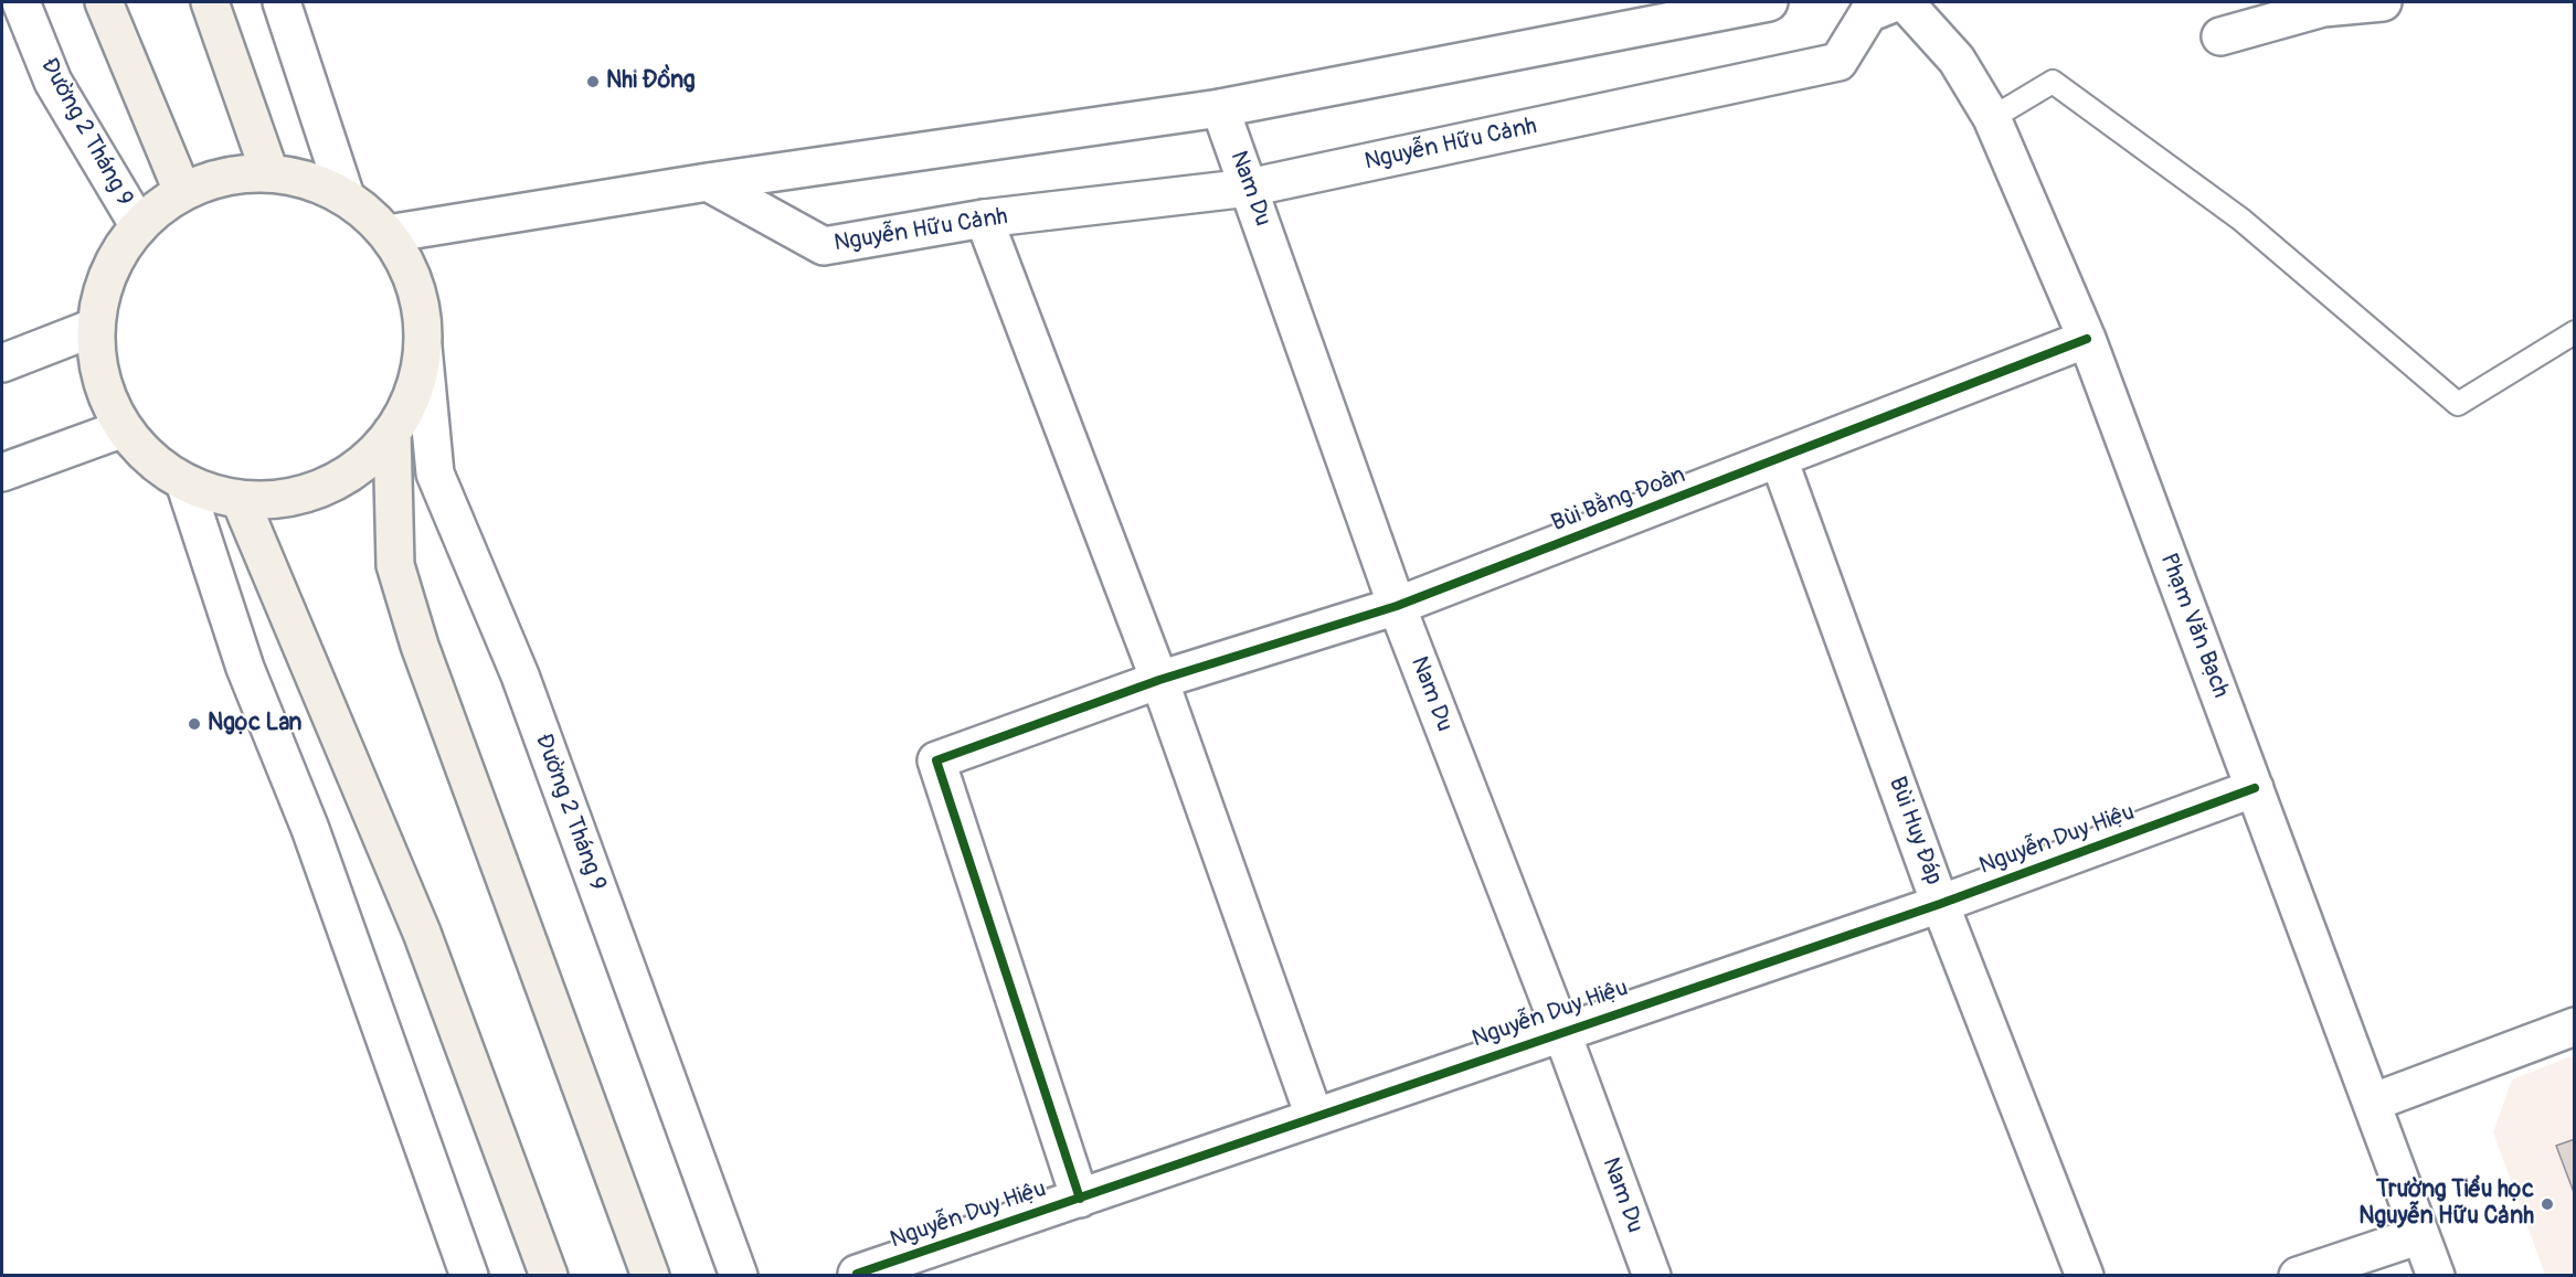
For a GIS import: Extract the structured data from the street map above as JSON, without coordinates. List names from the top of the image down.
{
  "streets": {
    "street": [
      "Đường 2 Tháng 9",
      "Nguyễn Hữu Cảnh",
      "Nam Du",
      "Bùi Bằng Đoàn",
      "Phạm Văn Bạch",
      "Bùi Huy Đáp",
      "Nguyễn Duy Hiệu"
    ]
  },
  "crossings": [
    ["Nguyễn Hữu Cảnh", "Nam Du"],
    ["Nam Du", "Bùi Bằng Đoàn"],
    ["Nam Du", "Nguyễn Duy Hiệu"],
    ["Bùi Bằng Đoàn", "Phạm Văn Bạch"],
    ["Bùi Bằng Đoàn", "Bùi Huy Đáp"],
    ["Bùi Bằng Đoàn", "Nguyễn Duy Hiệu"],
    ["Phạm Văn Bạch", "Nguyễn Duy Hiệu"],
    ["Bùi Huy Đáp", "Nguyễn Duy Hiệu"]
  ],
  "places": ["Nhi Đồng", "Ngọc Lan", "Trường Tiểu học Nguyễn Hữu Cảnh"]
}
